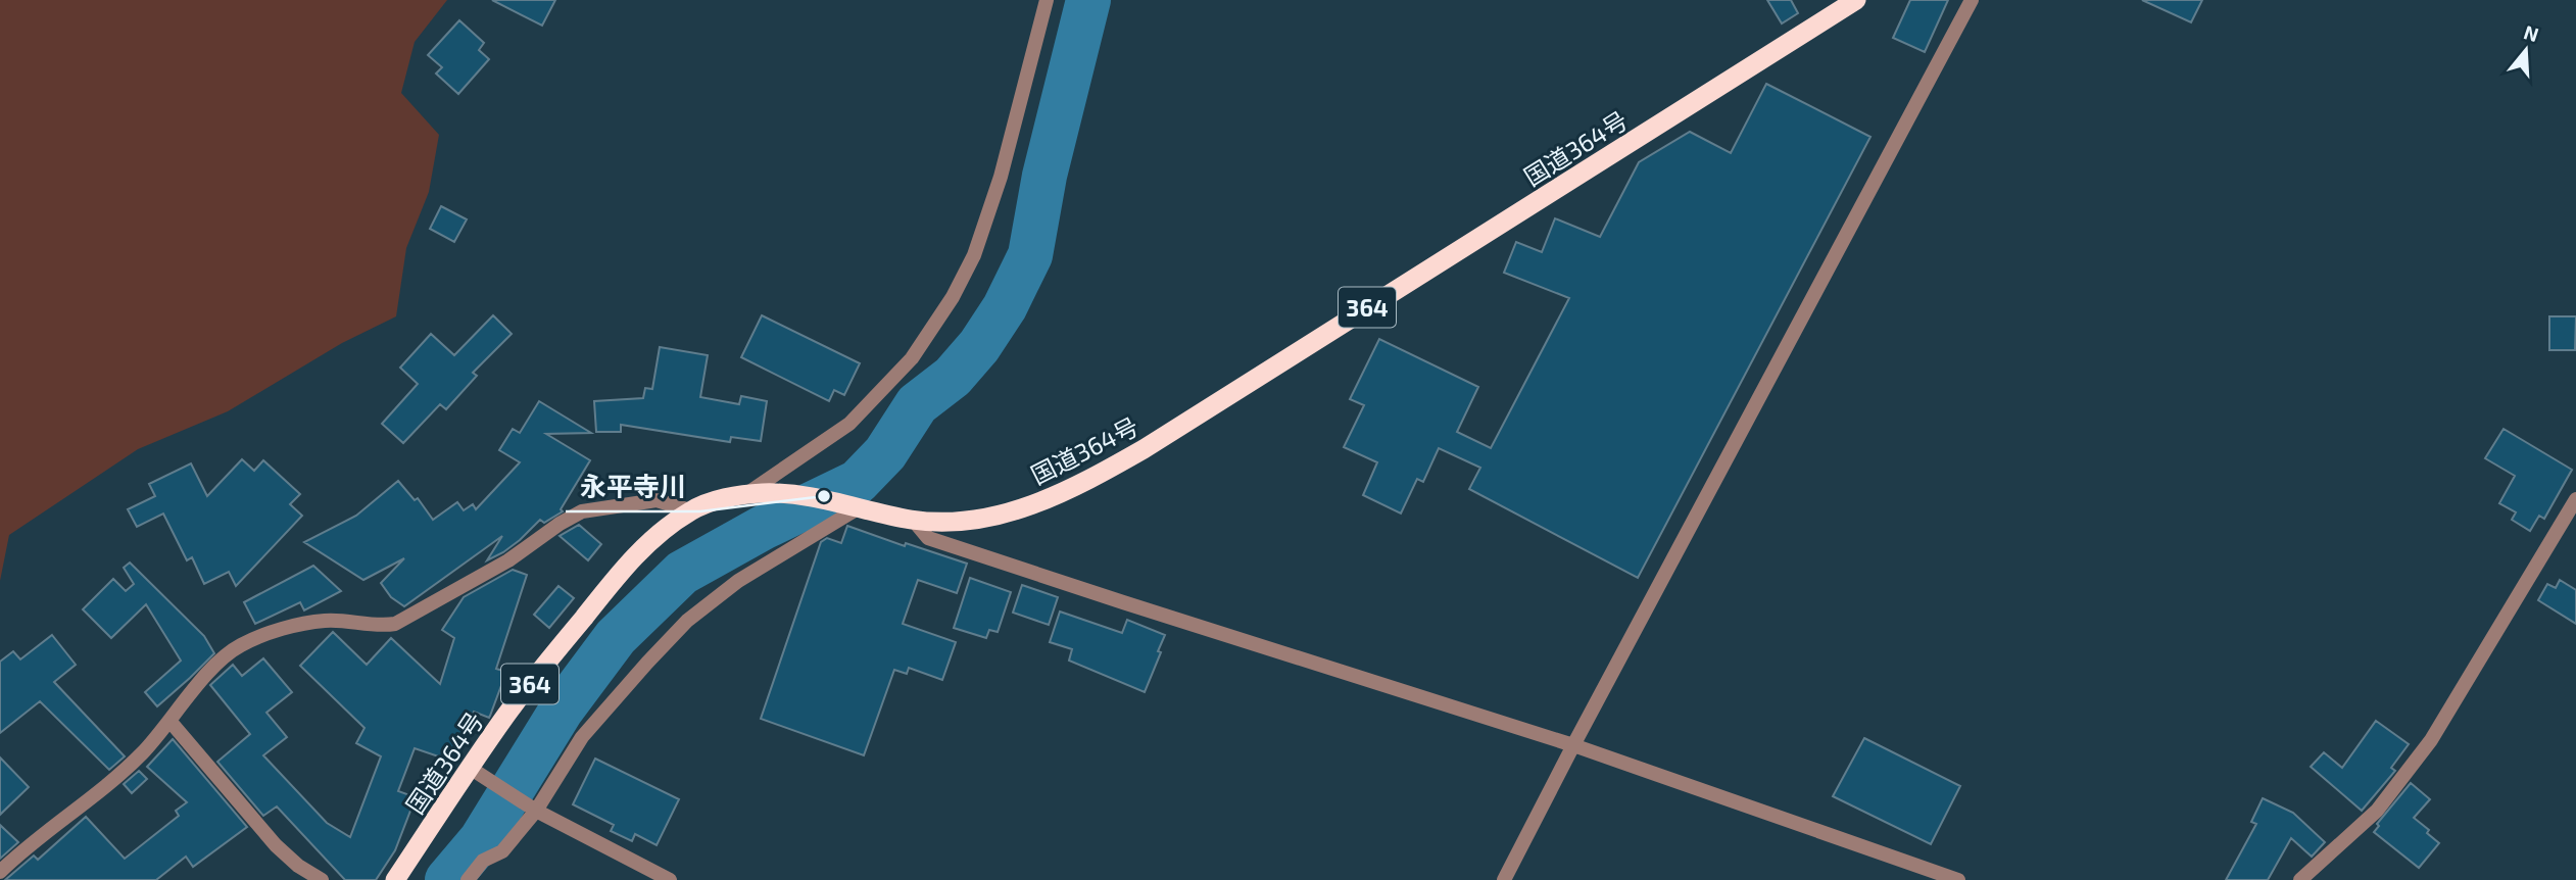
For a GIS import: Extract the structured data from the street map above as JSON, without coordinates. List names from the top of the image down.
{
  "streets": {
    "highway": ["国道364号", "364"]
  },
  "places": ["永平寺川"],
  "north": "top"
}
